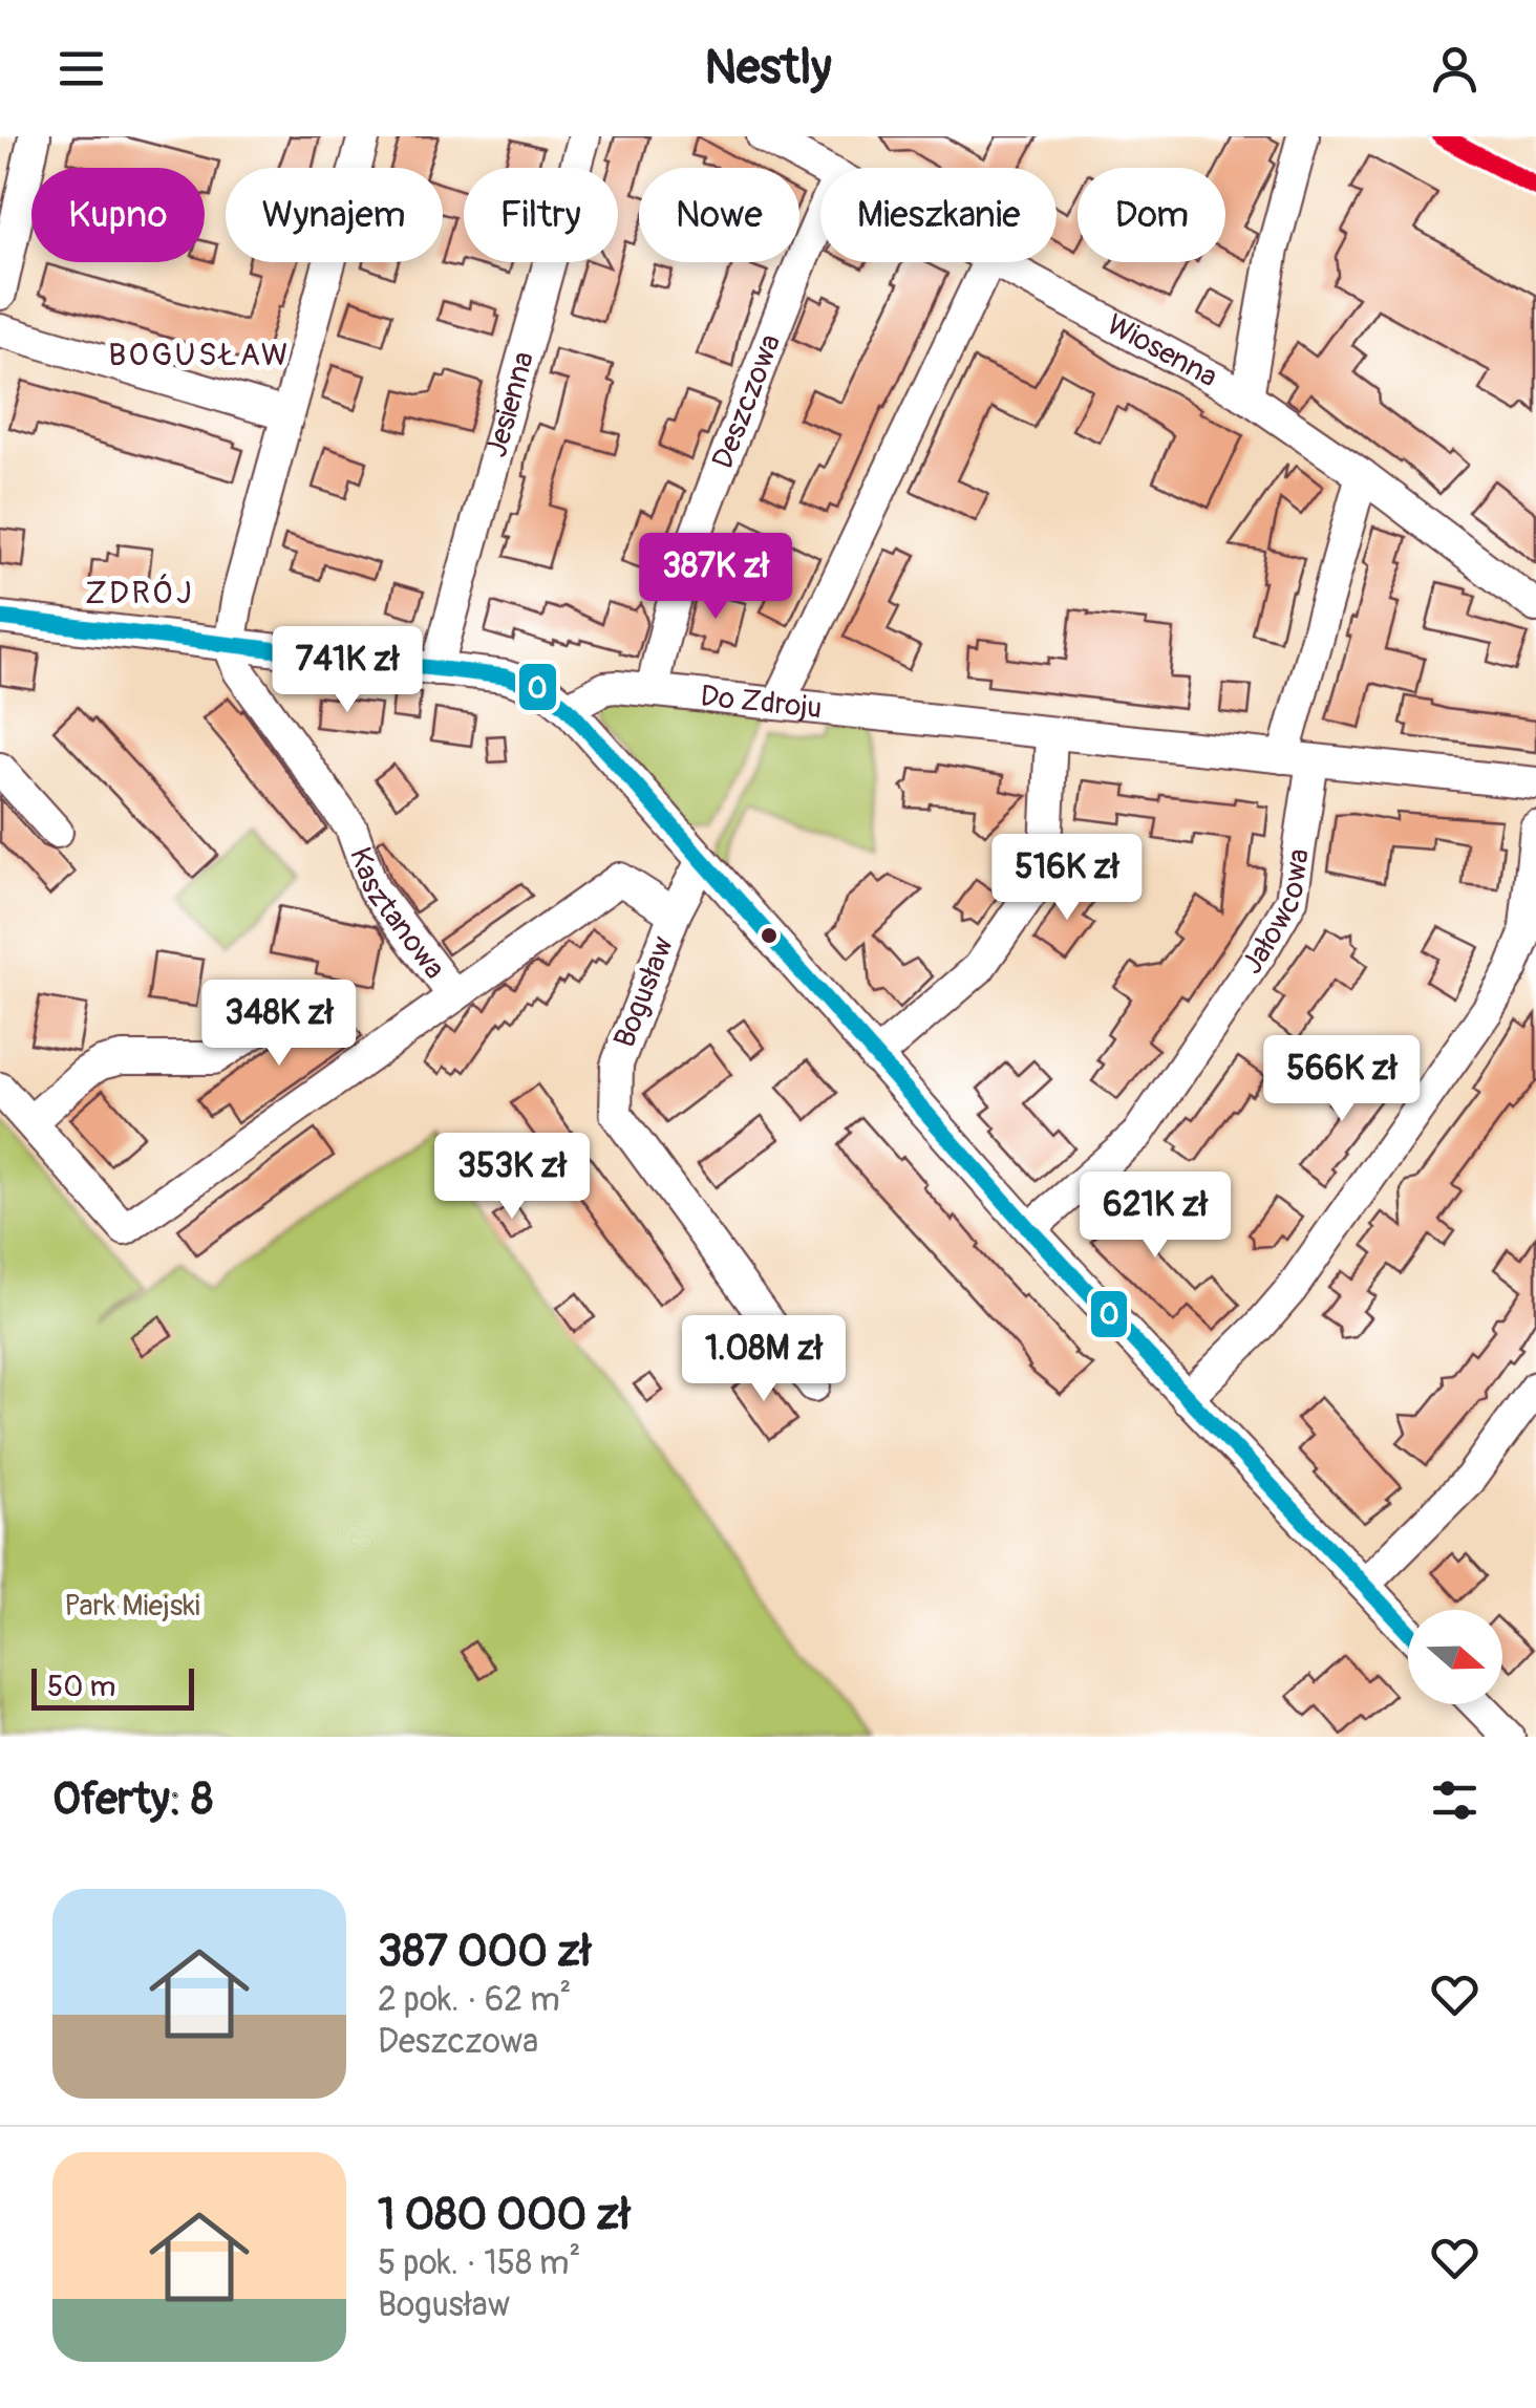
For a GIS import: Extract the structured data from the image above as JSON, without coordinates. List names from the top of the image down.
{
  "streets": {
    "street": [
      "Wiosenna",
      "Deszczowa",
      "Jesienna",
      "Do Zdroju",
      "Jałowcowa",
      "Kasztanowa",
      "Bogusław"
    ]
  },
  "crossings": [
    ["Wiosenna", "Jałowcowa"],
    ["Deszczowa", "Do Zdroju"],
    ["Do Zdroju", "Jałowcowa"],
    ["Kasztanowa", "Bogusław"]
  ],
  "districts": ["BOGUSŁAW", "ZDRÓJ"],
  "parks": ["Park Miejski"],
  "lines": ["transit line 0"],
  "scale_bar": "50 m",
  "north": "right",
  "page": {
    "header": "Nestly",
    "chip": [
      "Kupno",
      "Wynajem",
      "Filtry",
      "Nowe",
      "Mieszkanie",
      "Dom"
    ],
    "price": [
      "387K zł",
      "741K zł",
      "516K zł",
      "348K zł",
      "566K zł",
      "353K zł",
      "621K zł",
      "1.08M zł"
    ],
    "scale": "50 m",
    "heading": "Oferty: 8",
    "list": [
      {
        "name": "387 000 zł",
        "note": "2 pok. · 62 m² · Deszczowa"
      },
      {
        "name": "1 080 000 zł",
        "note": "5 pok. · 158 m² · Bogusław"
      }
    ]
  }
}
